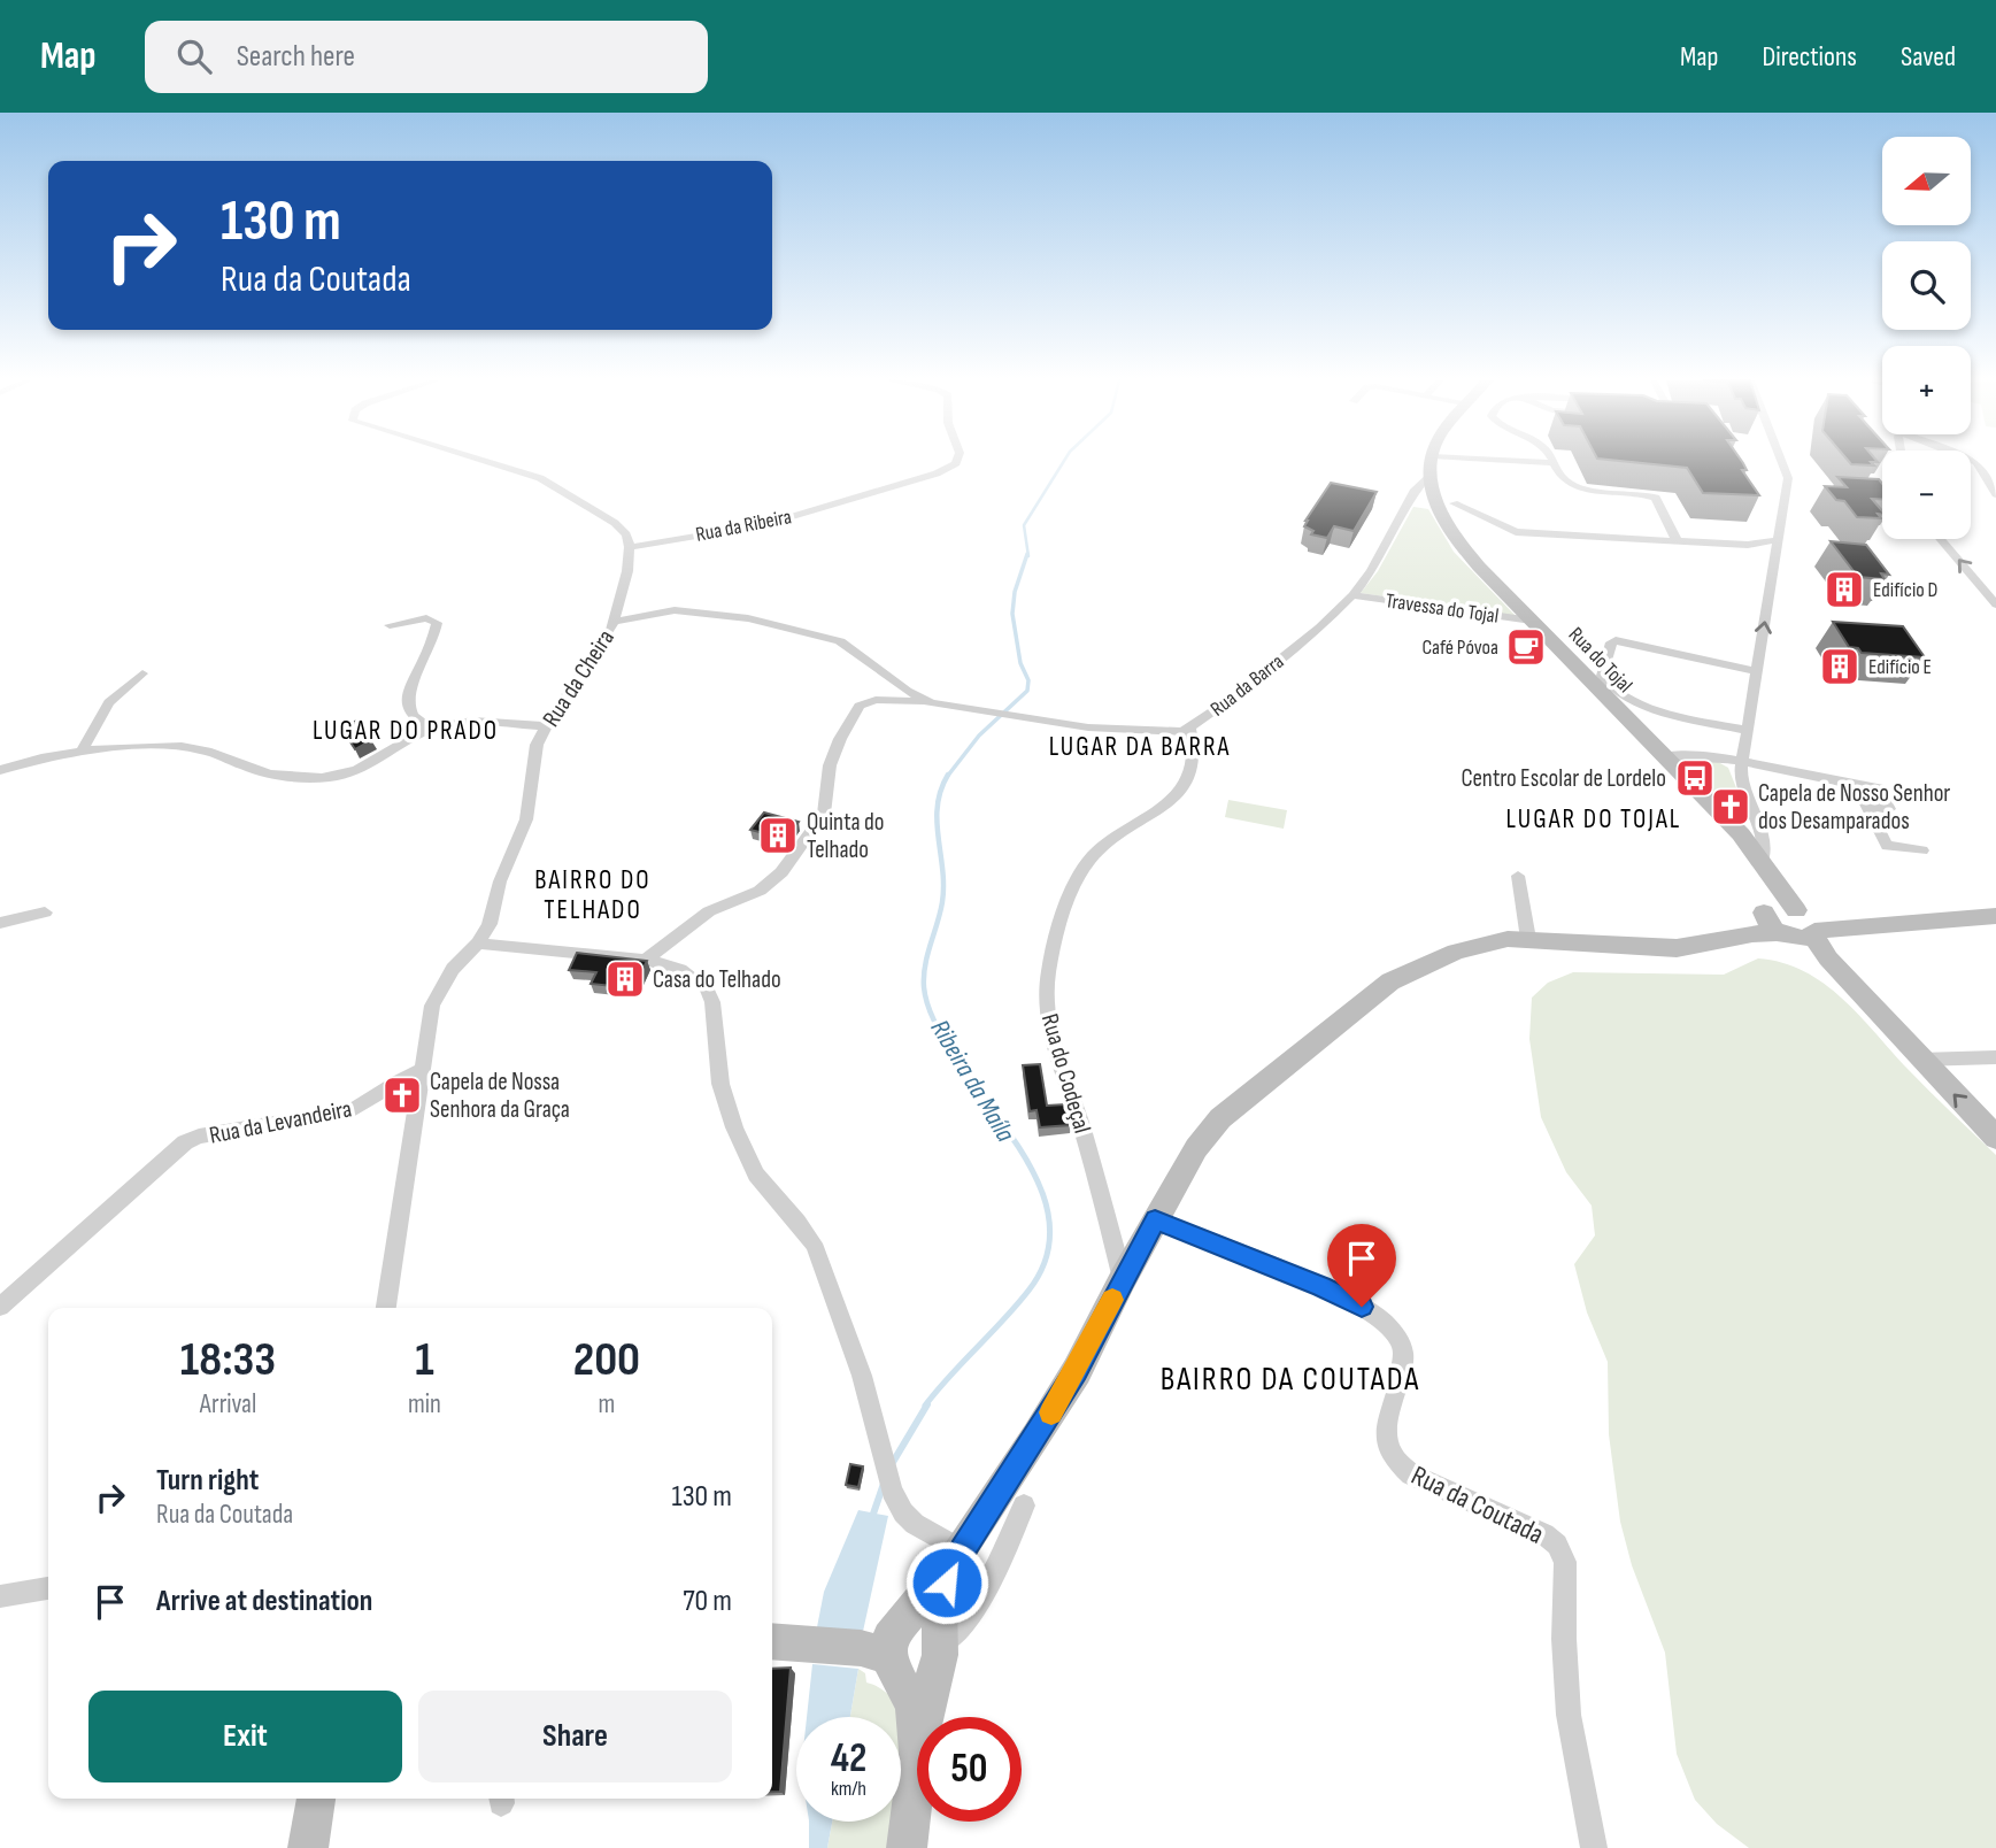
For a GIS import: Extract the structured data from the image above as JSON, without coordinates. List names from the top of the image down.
{
  "streets": {
    "main road": ["Rua do Tojal"],
    "street": [
      "Rua da Ribeira",
      "Travessa do Tojal",
      "Rua da Cheira",
      "Rua da Barra",
      "Rua do Codeçal",
      "Rua da Levandeira",
      "Rua da Coutada"
    ]
  },
  "crossings": [
    ["Rua da Ribeira", "Rua da Cheira"],
    ["Travessa do Tojal", "Rua do Tojal"],
    ["Travessa do Tojal", "Rua da Barra"],
    ["Rua do Tojal", "Rua da Barra"],
    ["Rua da Cheira", "Rua da Levandeira"],
    ["Rua da Barra", "Rua do Codeçal"]
  ],
  "districts": [
    "LUGAR DO PRADO",
    "LUGAR DA BARRA",
    "LUGAR DO TOJAL",
    "BAIRRO DO TELHADO",
    "BAIRRO DA COUTADA"
  ],
  "water": ["Ribeira da Maíla"],
  "places": {
    "building": [
      "Edifício D",
      "Edifício E",
      "Quinta do Telhado",
      "Casa do Telhado"
    ],
    "cafe": ["Café Póvoa"],
    "bus stop": ["Centro Escolar de Lordelo"],
    "church": ["Capela de Nosso Senhor dos Desamparados", "Capela de Nossa Senhora da Graça"]
  },
  "north": "left",
  "page": {
    "header": "Map",
    "search": "Search here",
    "nav": ["Map", "Directions", "Saved"],
    "map_buttons": ["+", "−"],
    "turn": ["130 m", "Rua da Coutada"],
    "eta": [
      "18:33",
      "Arrival",
      "1",
      "min",
      "200",
      "m"
    ],
    "list": [
      {
        "name": "Turn right",
        "note": "Rua da Coutada",
        "value": "130 m"
      },
      {
        "name": "Arrive at destination",
        "value": "70 m"
      }
    ],
    "buttons": ["Exit", "Share"],
    "speed": "42 km/h",
    "limit": "50"
  }
}
